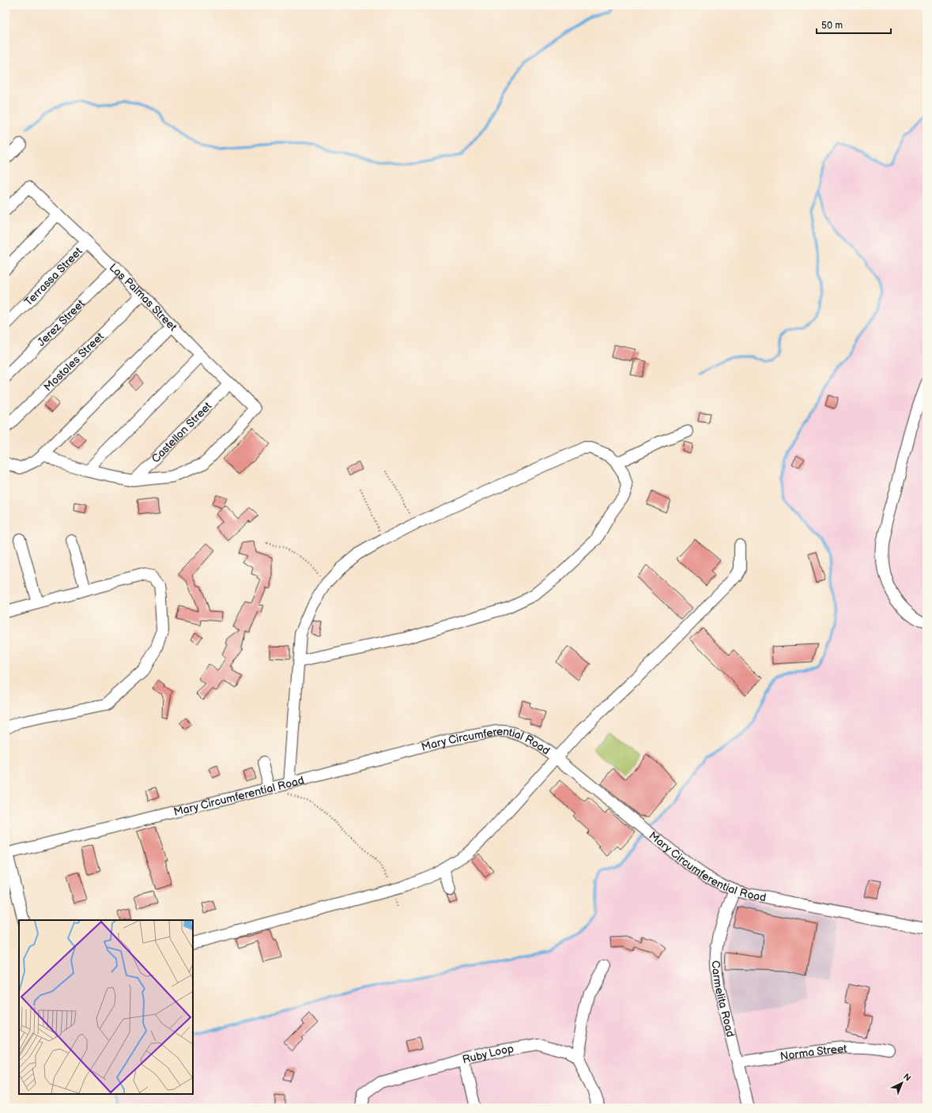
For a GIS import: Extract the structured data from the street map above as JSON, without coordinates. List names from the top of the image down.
{
  "streets": {
    "street": [
      "Terrassa Street",
      "Las Palmas Street",
      "Jerez Street",
      "Mostoles Street",
      "Castellon Street",
      "Mary Circumferential Road",
      "Carmelita Road",
      "Norma Street",
      "Ruby Loop"
    ]
  },
  "crossings": [
    ["Terrassa Street", "Las Palmas Street"],
    ["Las Palmas Street", "Jerez Street"],
    ["Las Palmas Street", "Mostoles Street"],
    ["Las Palmas Street", "Castellon Street"],
    ["Mary Circumferential Road", "Carmelita Road"],
    ["Carmelita Road", "Norma Street"]
  ],
  "scale_bar": "50 m",
  "north": "top right"
}
